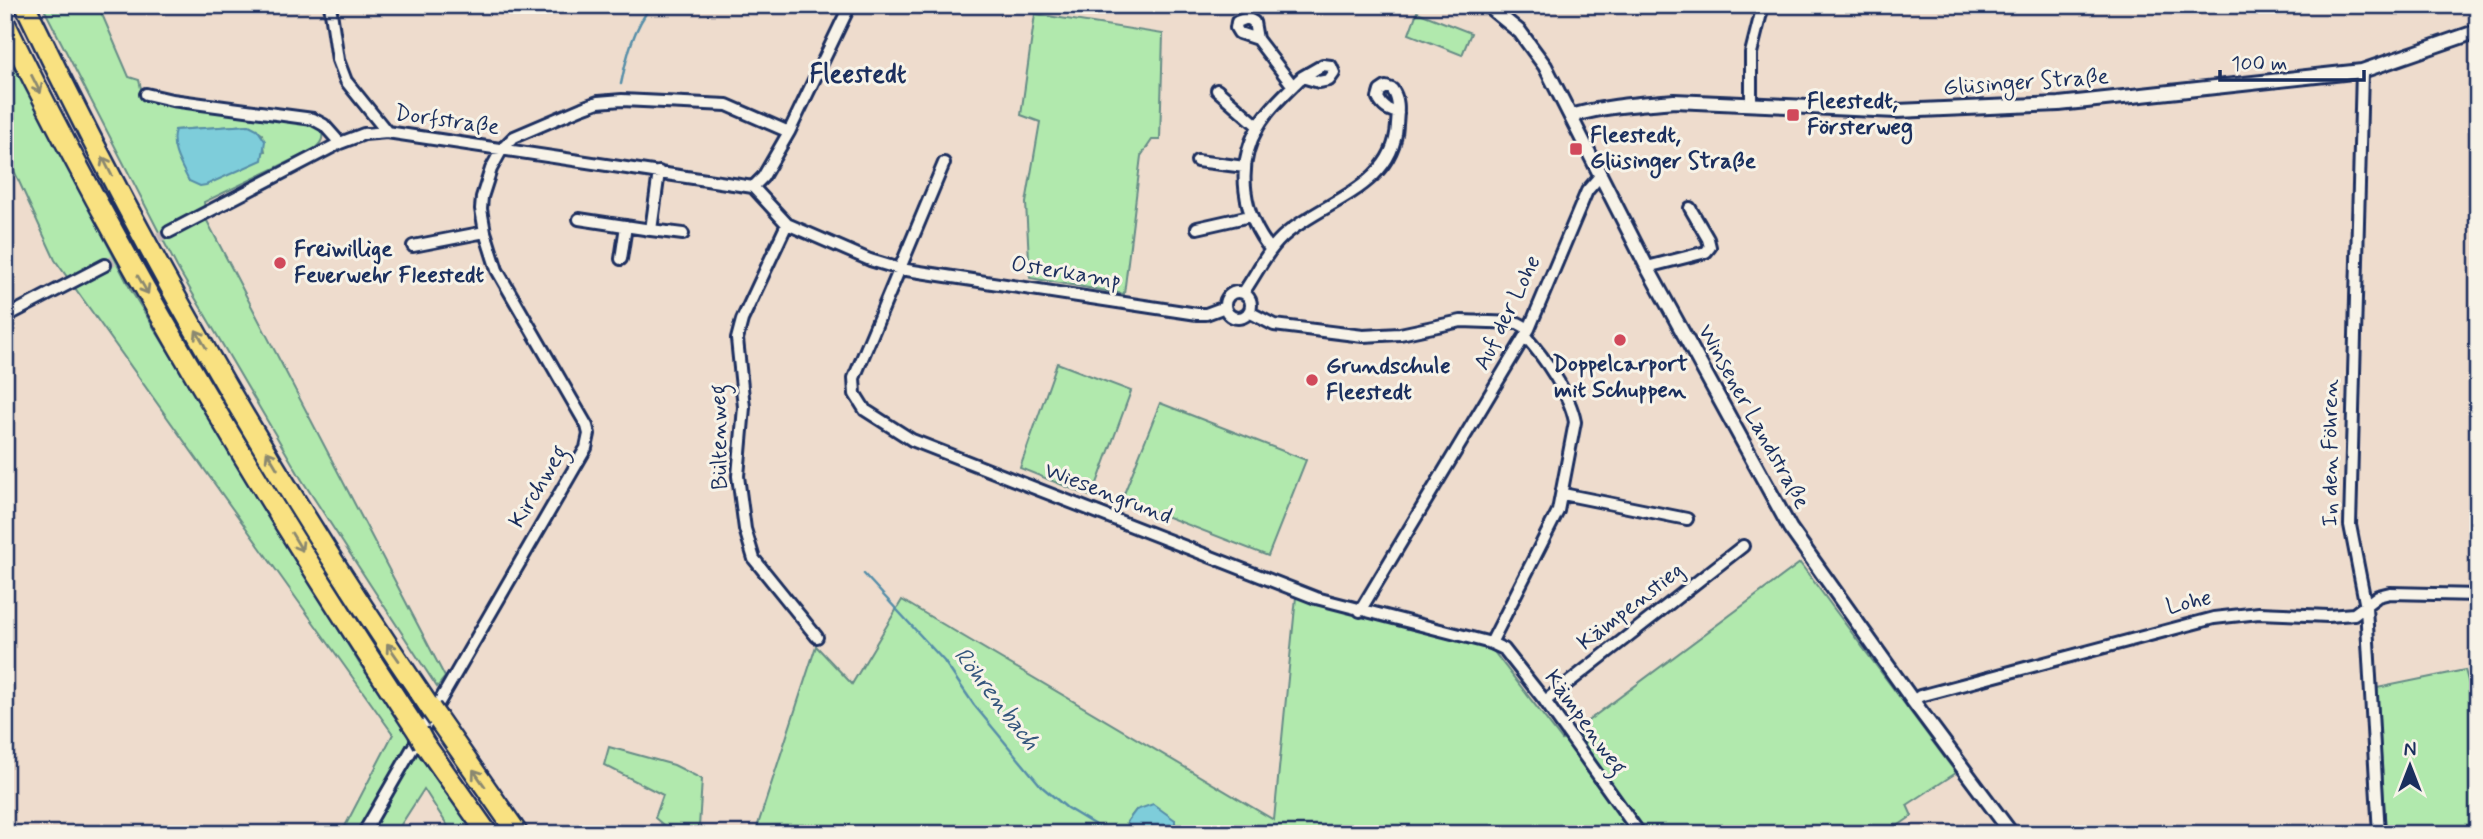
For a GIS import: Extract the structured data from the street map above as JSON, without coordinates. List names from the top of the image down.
{
  "streets": {
    "street": [
      "Glüsinger Straße",
      "Dorfstraße",
      "Osterkamp",
      "Auf der Lohe",
      "Winsener Landstraße",
      "Bültenweg",
      "In den Föhren",
      "Kirchweg",
      "Wiesengrund",
      "Lohe",
      "Kämpenstieg",
      "Kämpenweg"
    ]
  },
  "crossings": [
    ["Glüsinger Straße", "Winsener Landstraße"],
    ["Glüsinger Straße", "In den Föhren"],
    ["Dorfstraße", "Osterkamp"],
    ["Dorfstraße", "Kirchweg"],
    ["Osterkamp", "Auf der Lohe"],
    ["Osterkamp", "Bültenweg"],
    ["Osterkamp", "Wiesengrund"],
    ["Auf der Lohe", "Winsener Landstraße"],
    ["Auf der Lohe", "Wiesengrund"],
    ["Winsener Landstraße", "Lohe"],
    ["In den Föhren", "Lohe"],
    ["Wiesengrund", "Kämpenweg"],
    ["Kämpenstieg", "Kämpenweg"]
  ],
  "districts": ["Fleestedt"],
  "water": ["Röhrenbach"],
  "places": {
    "transit": ["Fleestedt, Försterweg", "Fleestedt, Glüsinger Straße"],
    "other": ["Freiwillige Feuerwehr Fleestedt", "Doppelcarport mit Schuppen", "Grundschule Fleestedt"]
  },
  "scale_bar": "100 m",
  "north": "top"
}
